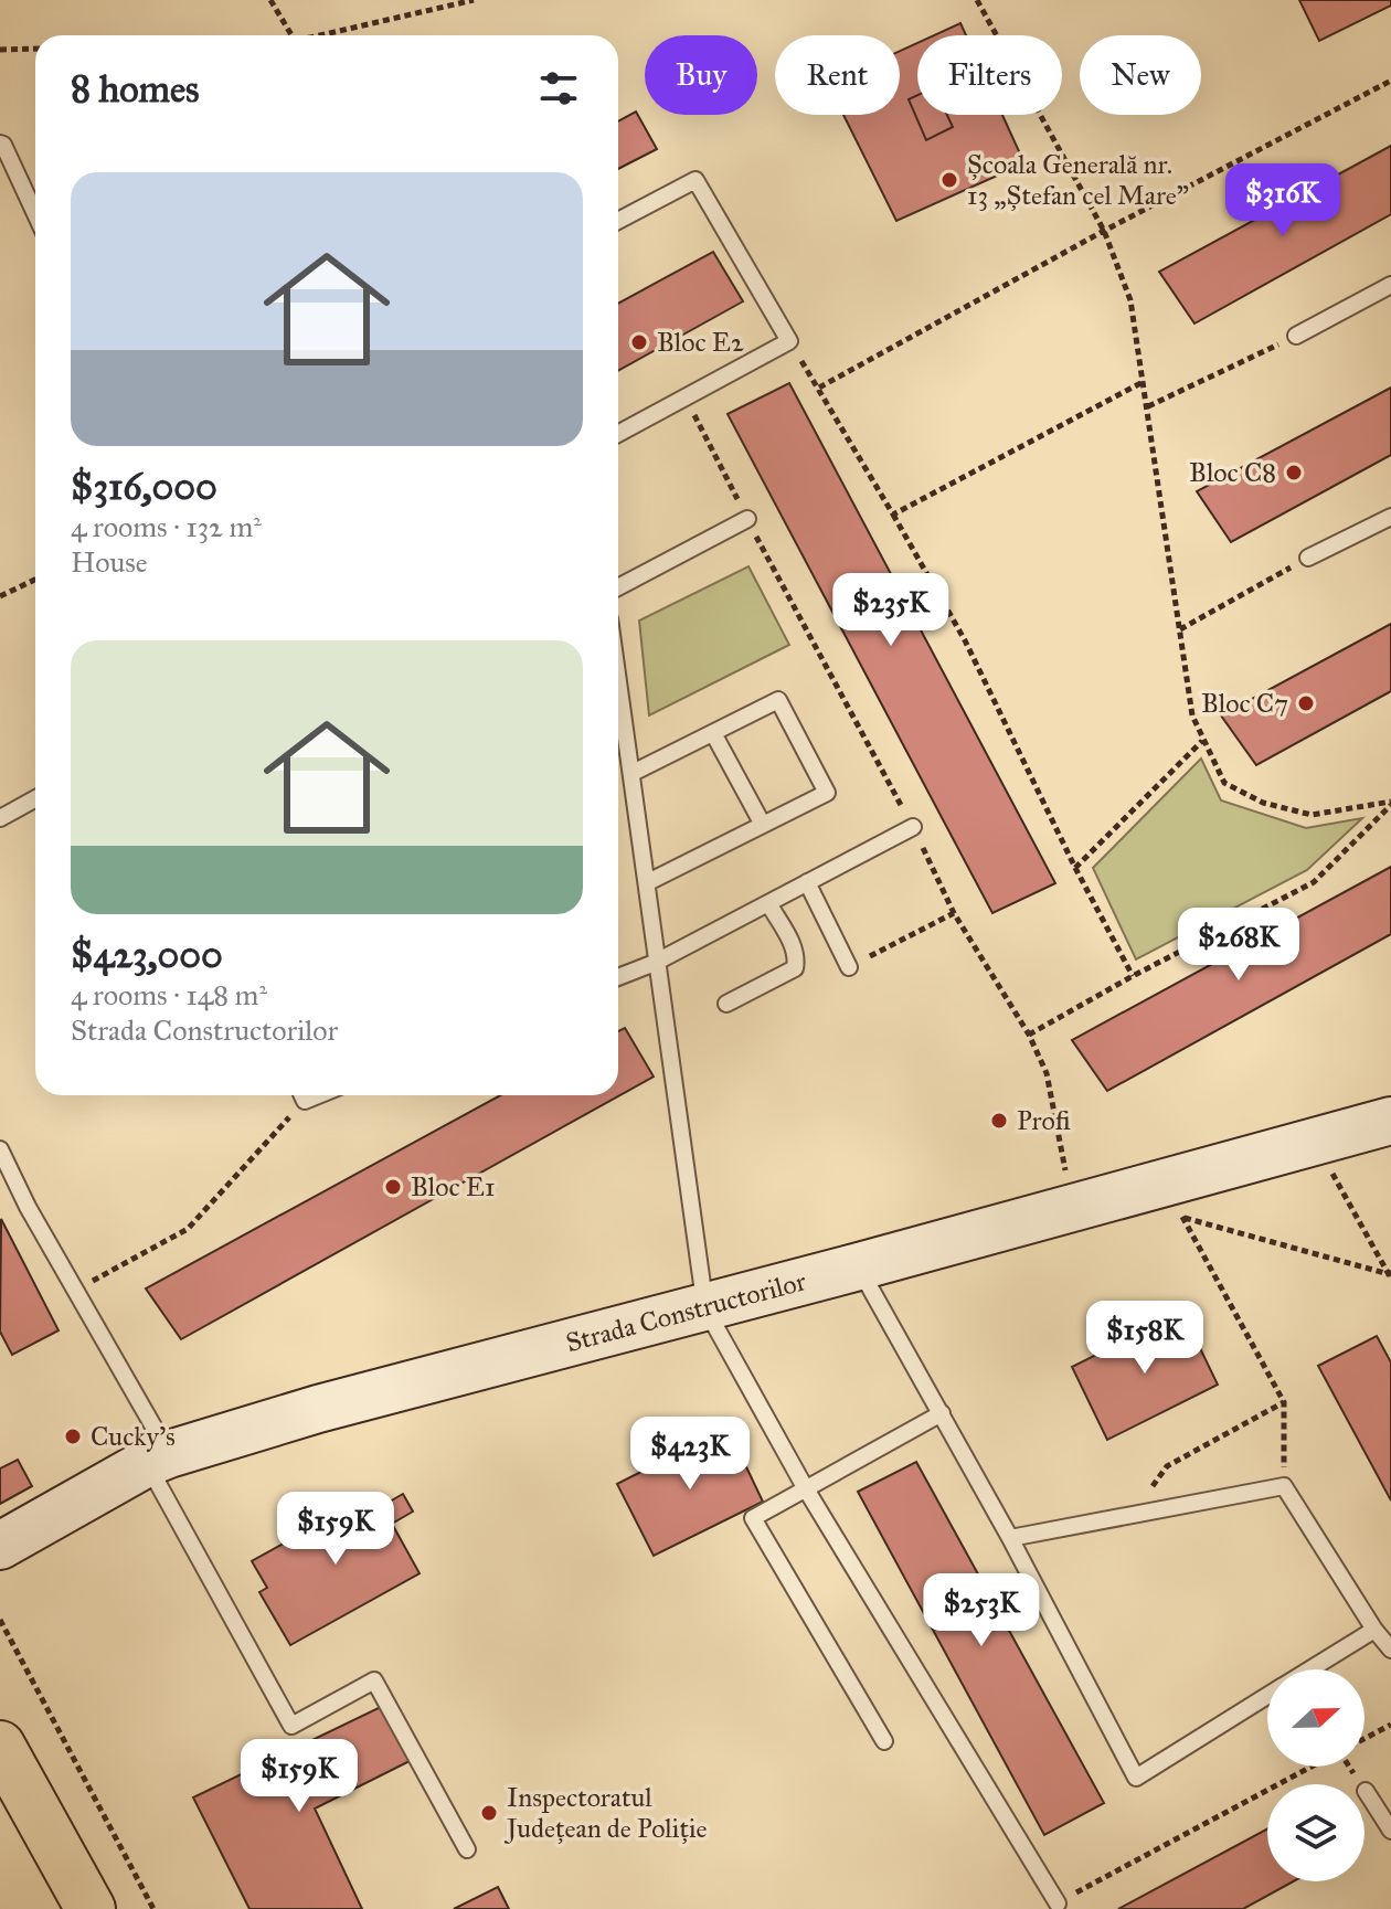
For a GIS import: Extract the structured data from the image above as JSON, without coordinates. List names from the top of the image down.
{
  "streets": {
    "street": ["Strada Constructorilor"]
  },
  "places": [
    "Școala Generală nr. 13 „Ștefan cel Mare”",
    "Bloc E2",
    "Bloc C8",
    "Bloc C7",
    "Profi",
    "Bloc E1",
    "Cucky's",
    "Inspectoratul Județean de Poliție"
  ],
  "north": "right",
  "page": {
    "chip": [
      "Buy",
      "Rent",
      "Filters",
      "New"
    ],
    "heading": "8 homes",
    "list": [
      {
        "name": "$316,000",
        "note": "4 rooms · 132 m² · House"
      },
      {
        "name": "$423,000",
        "note": "4 rooms · 148 m² · Strada Constructorilor"
      }
    ],
    "price": [
      "$316K",
      "$235K",
      "$268K",
      "$158K",
      "$423K",
      "$159K",
      "$253K",
      "$159K"
    ]
  }
}
